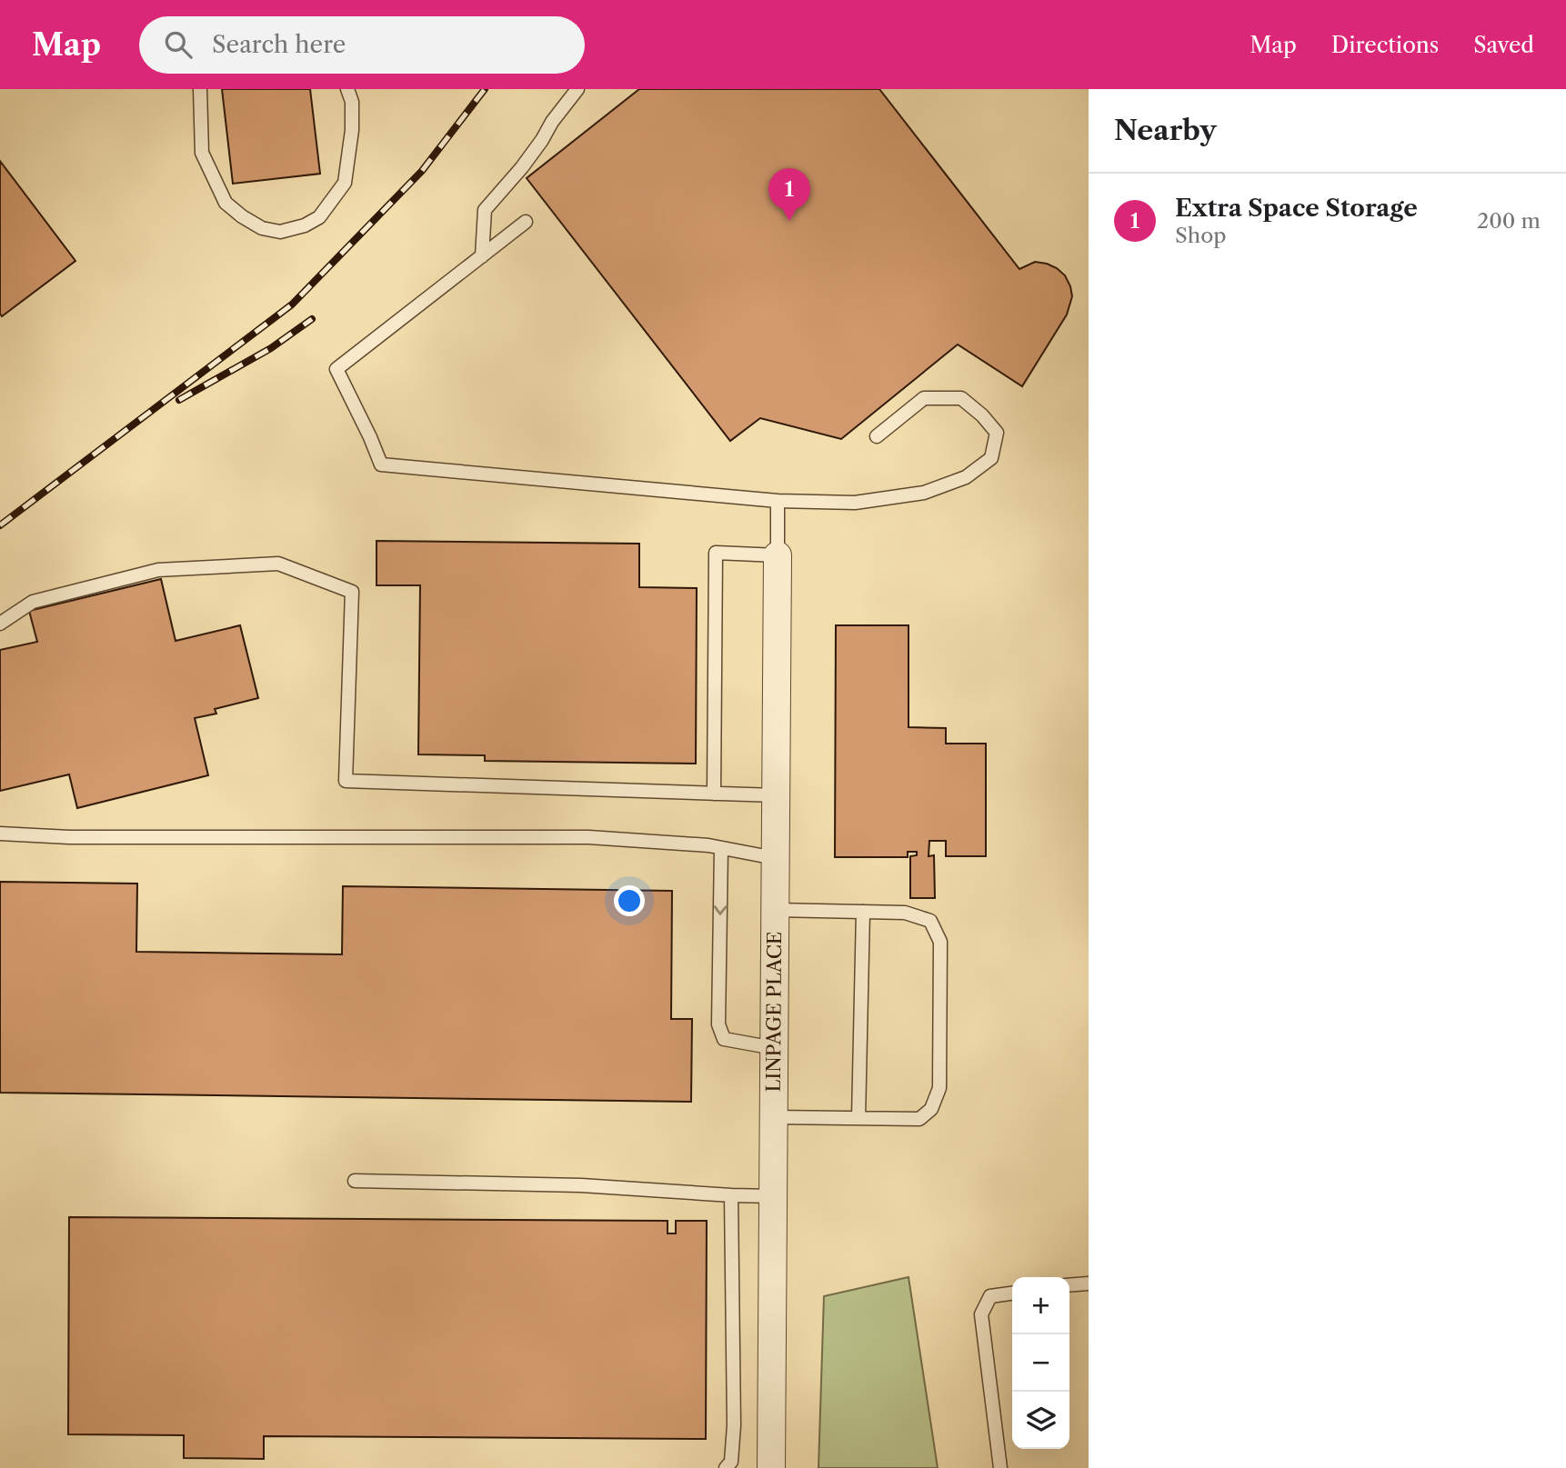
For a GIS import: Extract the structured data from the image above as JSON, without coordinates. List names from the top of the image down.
{
  "streets": {
    "street": ["LINPAGE PLACE"]
  },
  "page": {
    "header": "Map",
    "search": "Search here",
    "nav": ["Map", "Directions", "Saved"],
    "heading": "Nearby",
    "pins": "1",
    "list": [
      {
        "mark": "1",
        "name": "Extra Space Storage",
        "note": "Shop",
        "value": "200 m"
      }
    ],
    "map_buttons": ["+", "−"]
  }
}
